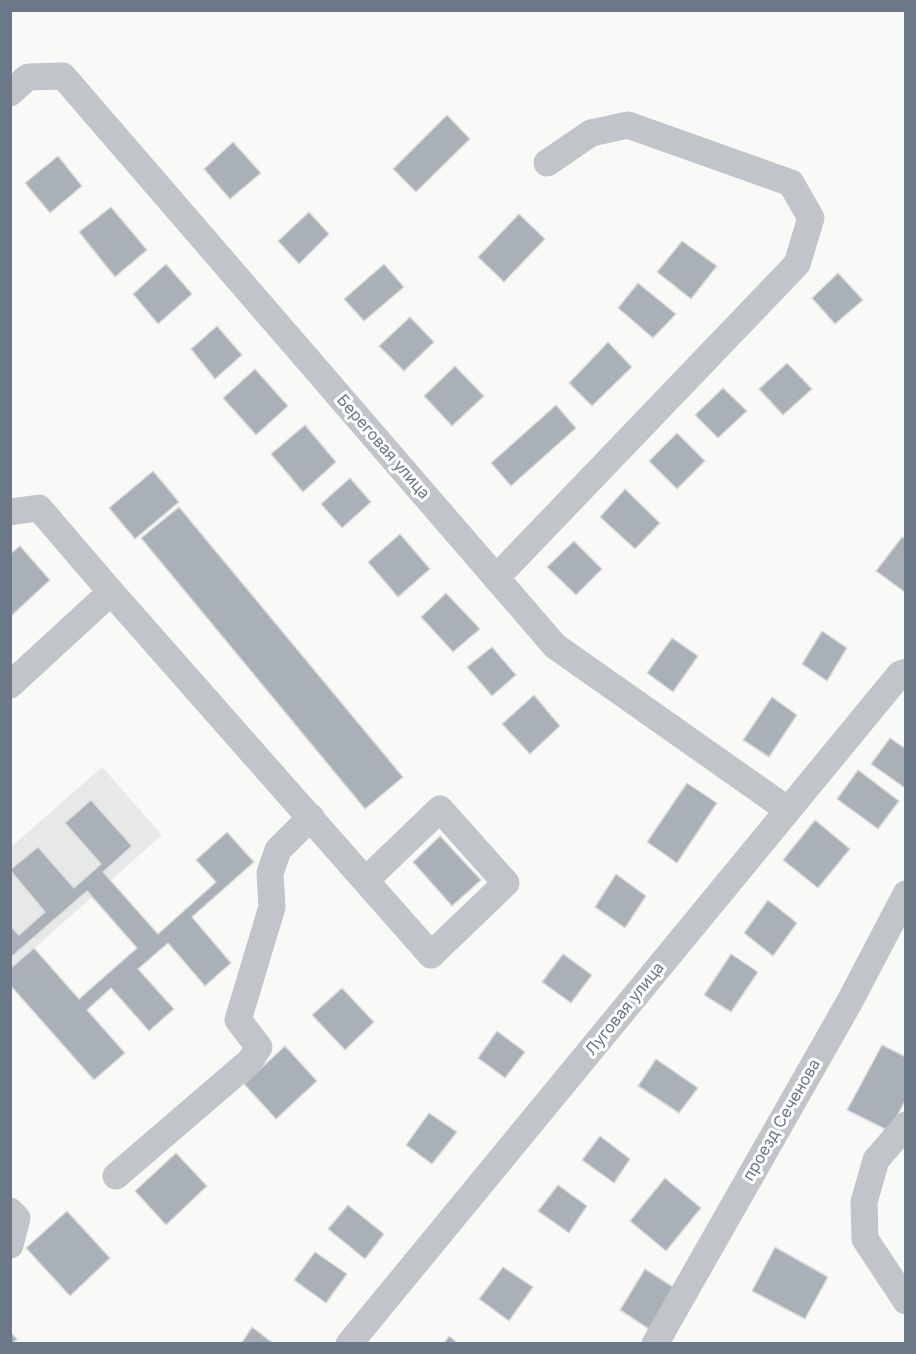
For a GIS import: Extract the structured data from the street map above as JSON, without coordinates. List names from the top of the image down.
{
  "streets": {
    "street": ["Береговая улица", "Луговая улица", "проезд Сеченова"]
  },
  "crossings": [
    ["Береговая улица", "Луговая улица"]
  ]
}
